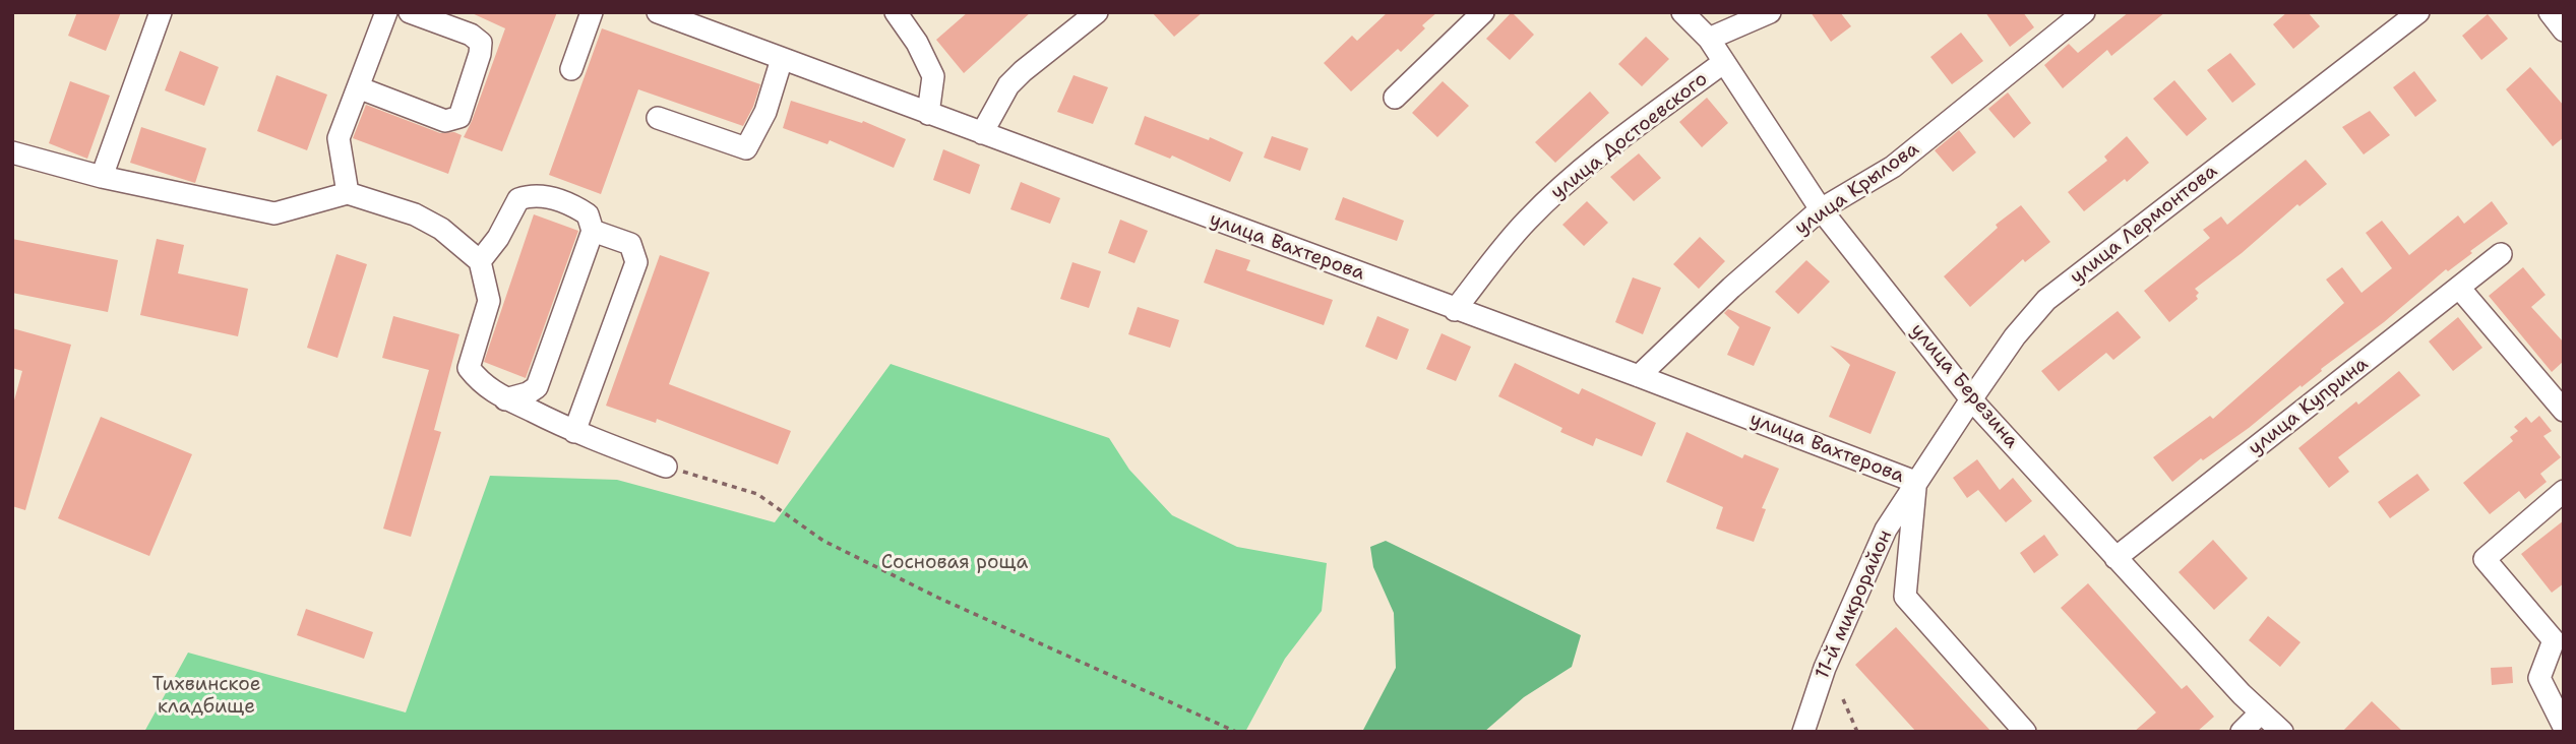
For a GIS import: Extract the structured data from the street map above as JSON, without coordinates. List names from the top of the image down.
{
  "streets": {
    "street": [
      "улица Достоевского",
      "улица Крылова",
      "улица Лермонтова",
      "улица Вахтерова",
      "улица Березина",
      "улица Куприна",
      "11-й микрорайон"
    ]
  },
  "crossings": [
    ["улица Достоевского", "улица Вахтерова"],
    ["улица Достоевского", "улица Березина"],
    ["улица Крылова", "улица Вахтерова"],
    ["улица Крылова", "улица Березина"],
    ["улица Лермонтова", "улица Вахтерова"],
    ["улица Лермонтова", "улица Березина"],
    ["улица Лермонтова", "11-й микрорайон"],
    ["улица Вахтерова", "11-й микрорайон"],
    ["улица Березина", "улица Куприна"]
  ],
  "parks": ["Сосновая роща", "Тихвинское кладбище"]
}
